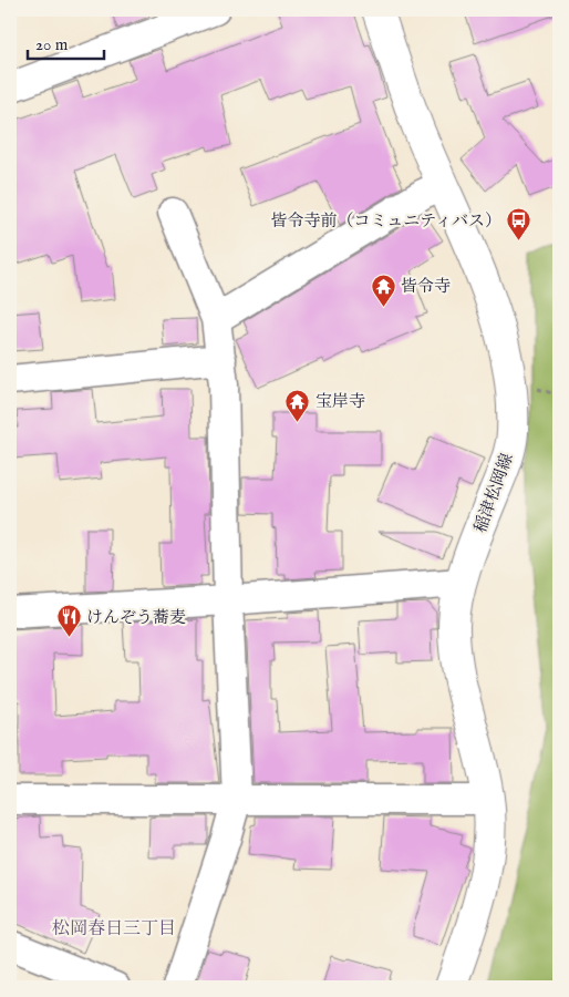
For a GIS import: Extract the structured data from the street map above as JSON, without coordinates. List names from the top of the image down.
{
  "streets": {
    "main road": ["稲津松岡線"]
  },
  "districts": ["松岡春日三丁目"],
  "places": {
    "bus stop": ["皆令寺前（コミュニティバス）"],
    "temple": ["皆令寺", "宝岸寺"],
    "restaurant": ["けんぞう蕎麦"]
  },
  "scale_bar": "20 m"
}
